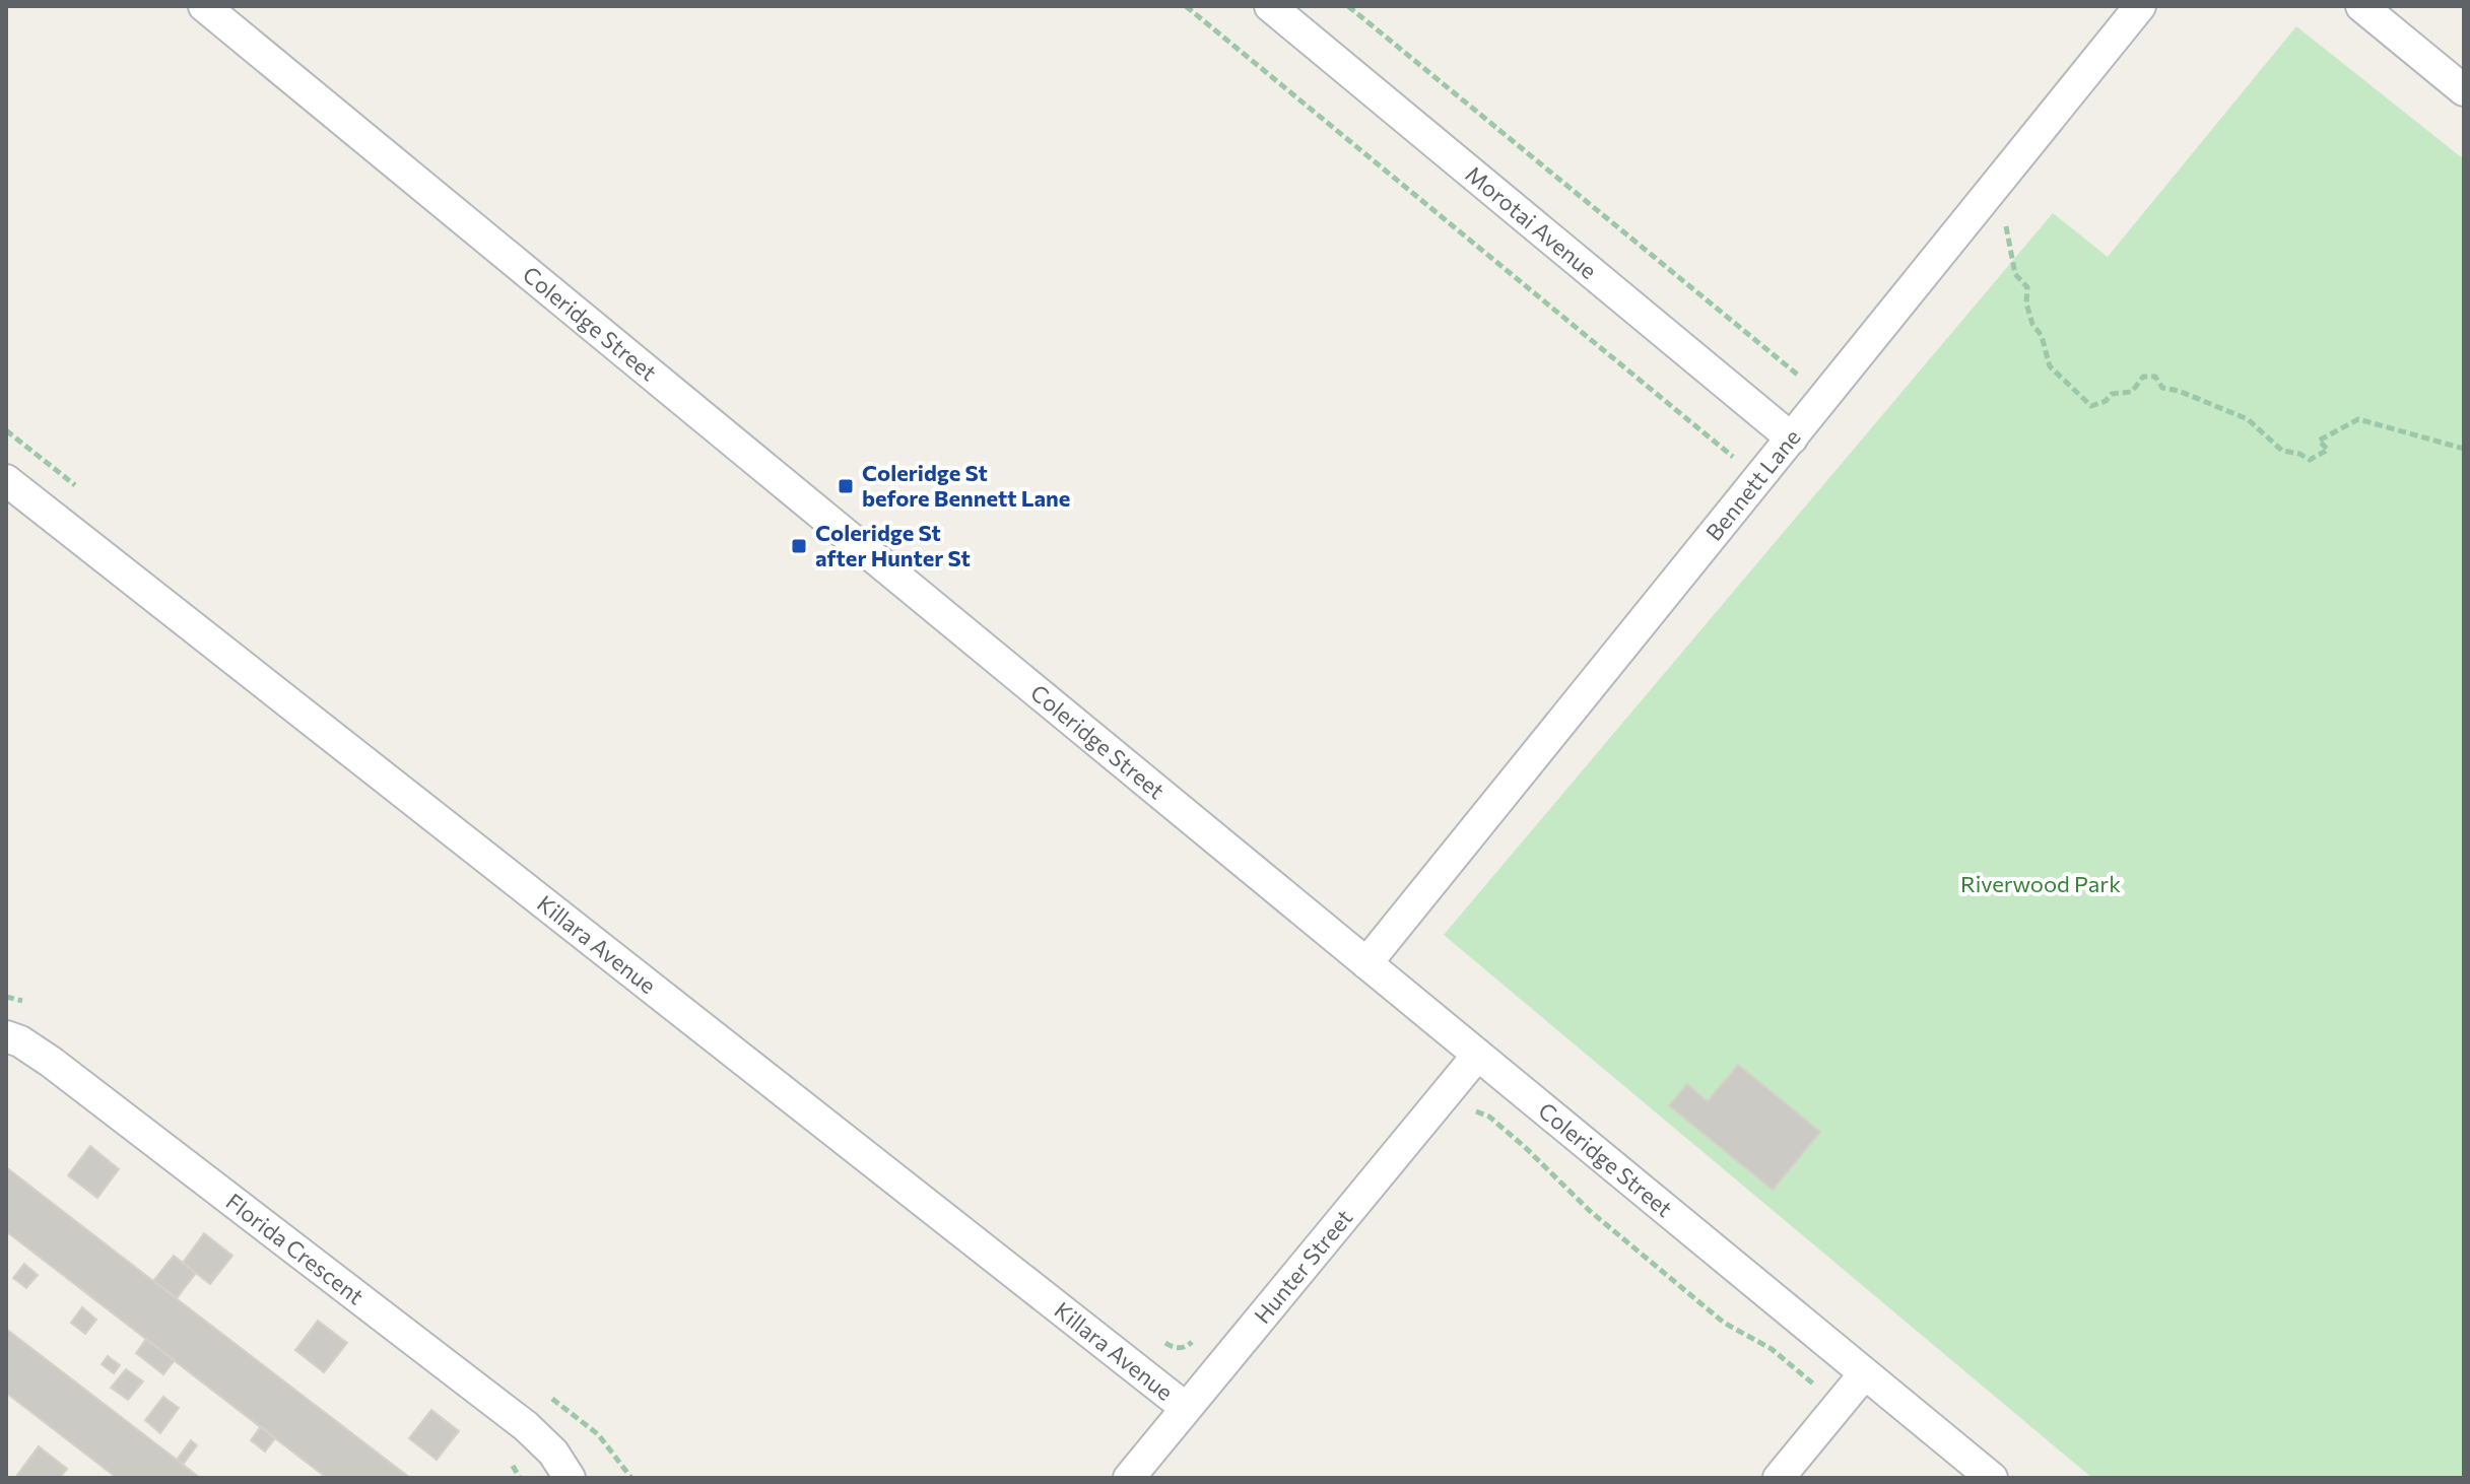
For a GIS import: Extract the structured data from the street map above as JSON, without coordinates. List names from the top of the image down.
{
  "streets": {
    "street": [
      "Morotai Avenue",
      "Coleridge Street",
      "Bennett Lane",
      "Killara Avenue",
      "Florida Crescent",
      "Hunter Street"
    ]
  },
  "crossings": [
    ["Morotai Avenue", "Bennett Lane"],
    ["Coleridge Street", "Bennett Lane"],
    ["Coleridge Street", "Hunter Street"],
    ["Killara Avenue", "Hunter Street"]
  ],
  "parks": ["Riverwood Park"],
  "places": {
    "transit": ["Coleridge St before Bennett Lane", "Coleridge St after Hunter St"]
  }
}
